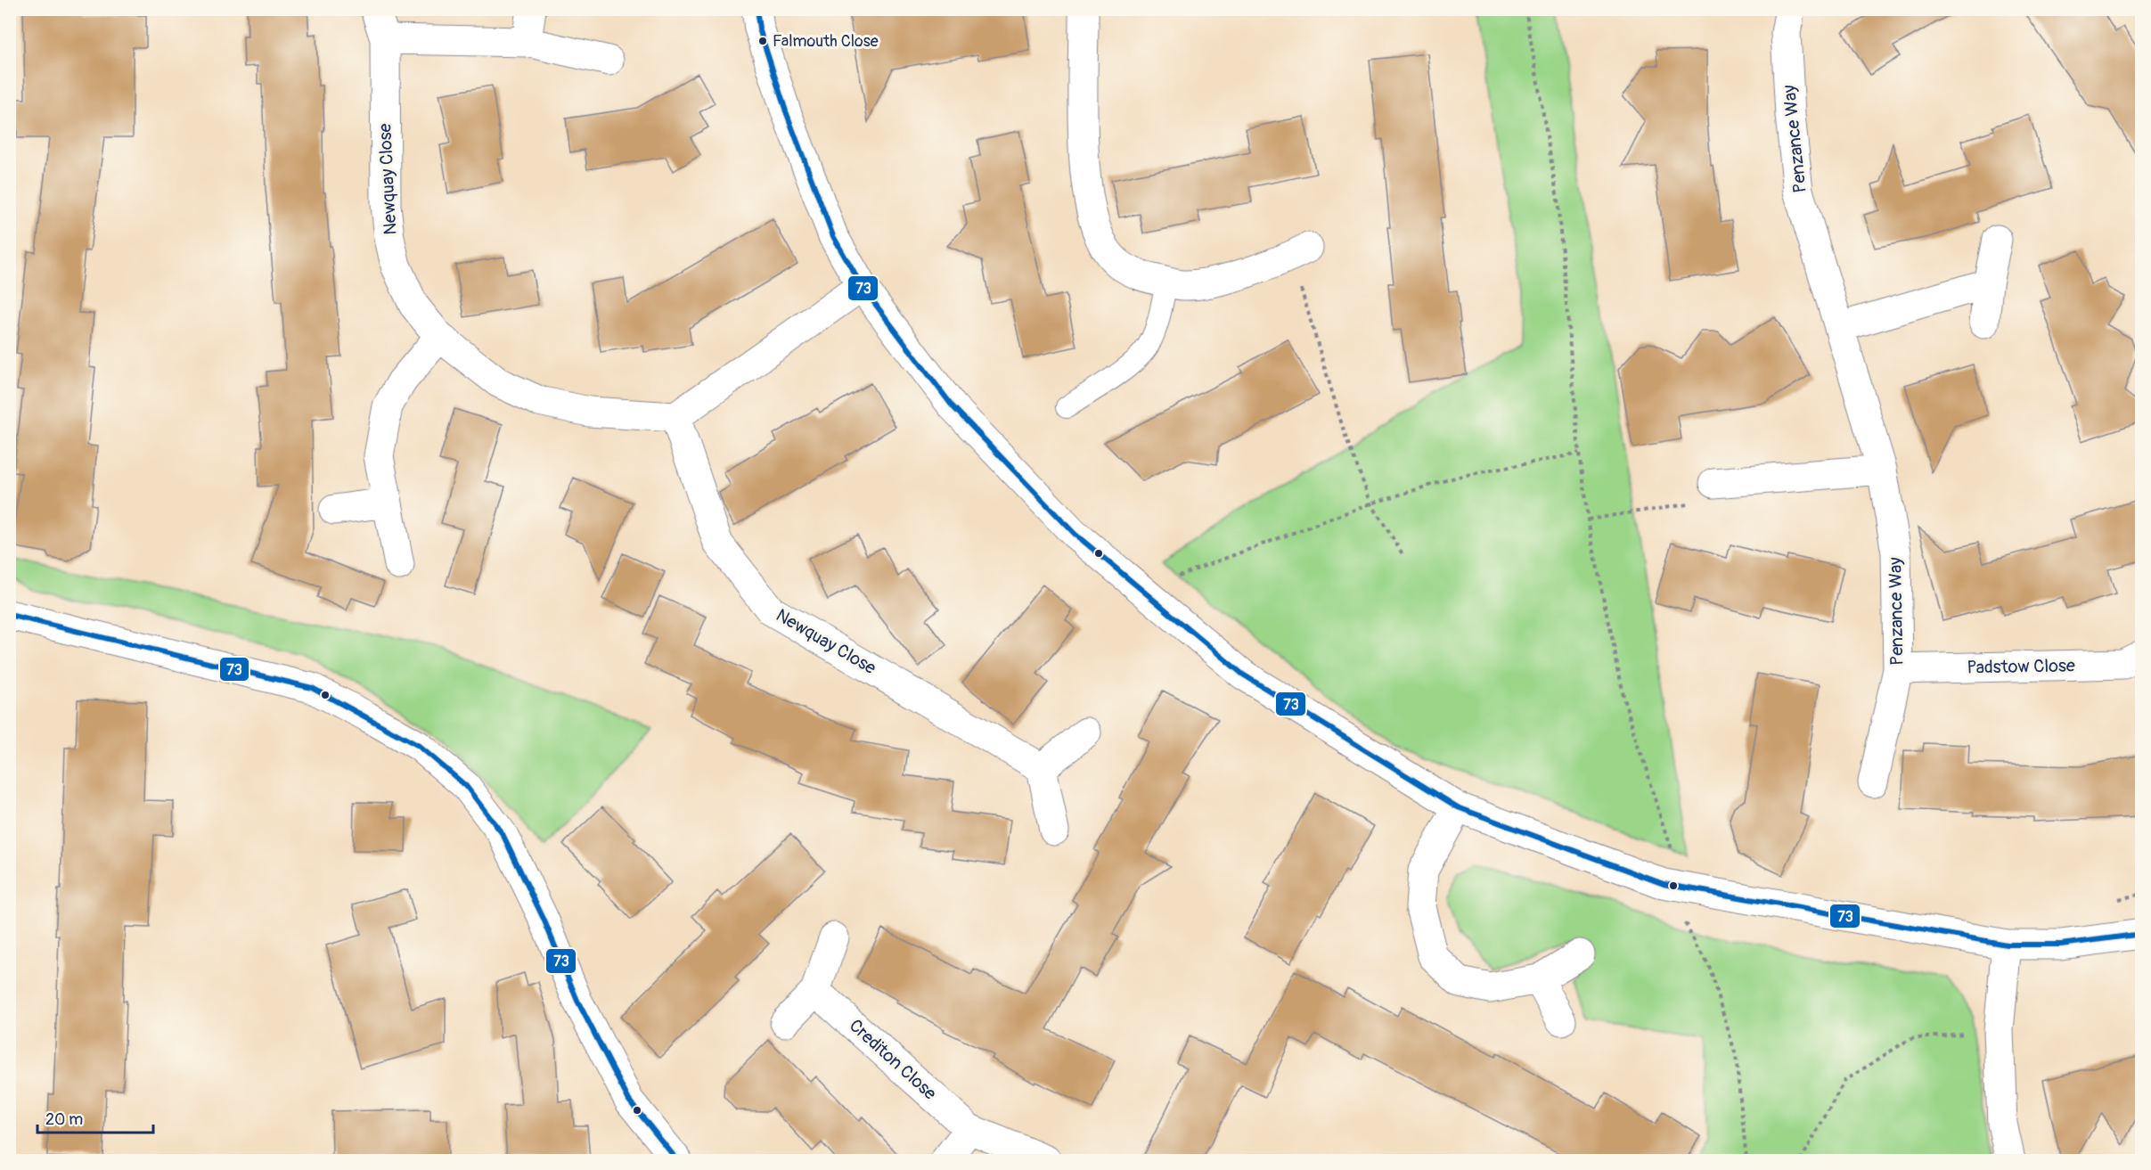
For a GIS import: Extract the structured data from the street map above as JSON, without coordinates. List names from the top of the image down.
{
  "streets": {
    "street": [
      "Penzance Way",
      "Newquay Close",
      "Padstow Close",
      "Crediton Close"
    ]
  },
  "crossings": [
    ["Penzance Way", "Padstow Close"]
  ],
  "places": ["Falmouth Close"],
  "lines": ["transit line 73"],
  "scale_bar": "20 m"
}
